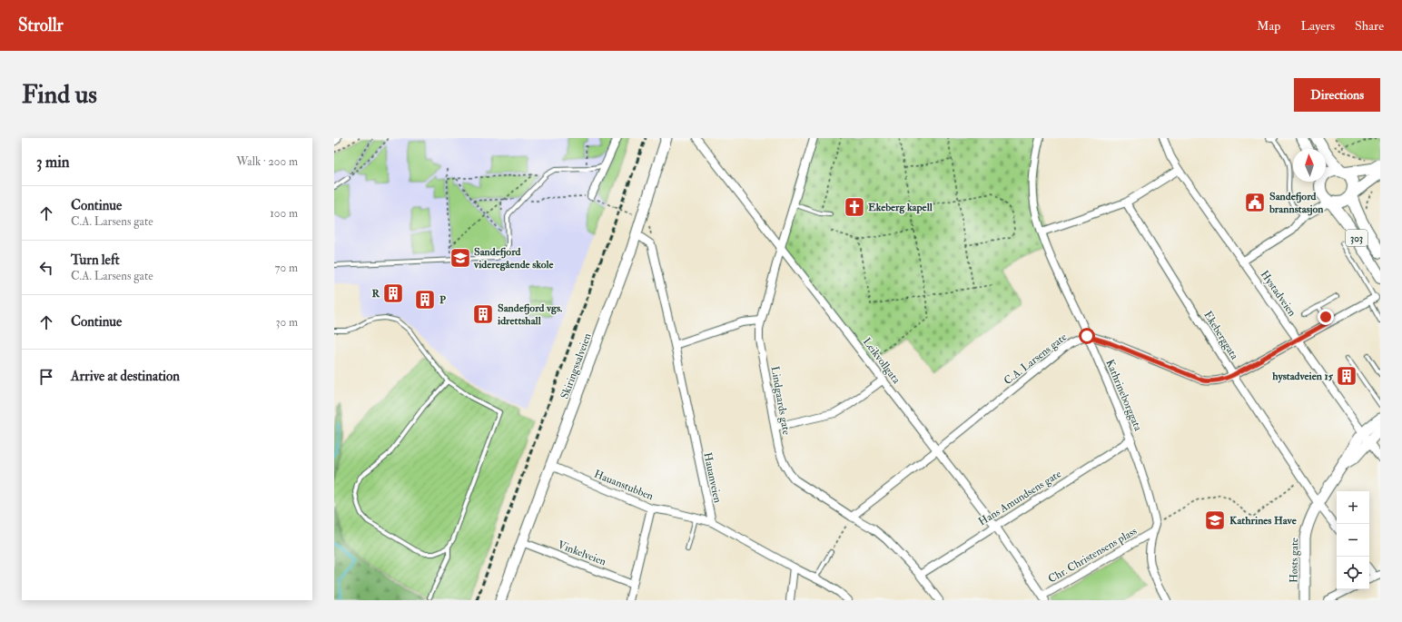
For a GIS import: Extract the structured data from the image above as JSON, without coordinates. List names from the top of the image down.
{
  "streets": {
    "main road": ["303", "Skiringssalveien", "Høsts gate"],
    "street": [
      "Hystadveien",
      "Ekeberggata",
      "C.A. Larsens gate",
      "Leikvollgata",
      "Kathrineborggata",
      "Lindgaards gate",
      "Hauanveien",
      "Hauanstubben",
      "Hans Amundsens gate",
      "Vinkelveien",
      "Chr. Christensens plass"
    ]
  },
  "crossings": [
    ["Hystadveien", "Høsts gate"],
    ["Ekeberggata", "Høsts gate"],
    ["C.A. Larsens gate", "Leikvollgata"],
    ["C.A. Larsens gate", "Kathrineborggata"],
    ["C.A. Larsens gate", "Lindgaards gate"],
    ["Leikvollgata", "Lindgaards gate"],
    ["Leikvollgata", "Hans Amundsens gate"],
    ["Leikvollgata", "Chr. Christensens plass"],
    ["Skiringssalveien", "Hauanveien"],
    ["Skiringssalveien", "Hauanstubben"],
    ["Skiringssalveien", "Vinkelveien"],
    ["Kathrineborggata", "Hans Amundsens gate"],
    ["Lindgaards gate", "Hans Amundsens gate"],
    ["Hauanveien", "Hauanstubben"]
  ],
  "places": {
    "public building": ["Sandefjord brannstasjon"],
    "church": ["Ekeberg kapell"],
    "school or university": ["Sandefjord videregående skole", "Kathrines Have"],
    "building": [
      "R",
      "P",
      "Sandefjord vgs. idrettshall",
      "hystadveien 15"
    ]
  },
  "north": "top",
  "page": {
    "header": "Strollr",
    "nav": ["Map", "Layers", "Share"],
    "buttons": "Directions",
    "title": "Find us",
    "heading": ["3 min", "Walk · 200 m"],
    "list": [
      ["Continue", "C.A. Larsens gate", "100 m"],
      ["Turn left", "C.A. Larsens gate", "70 m"],
      ["Continue", "30 m"],
      "Arrive at destination"
    ],
    "map_buttons": ["+", "−"]
  }
}
